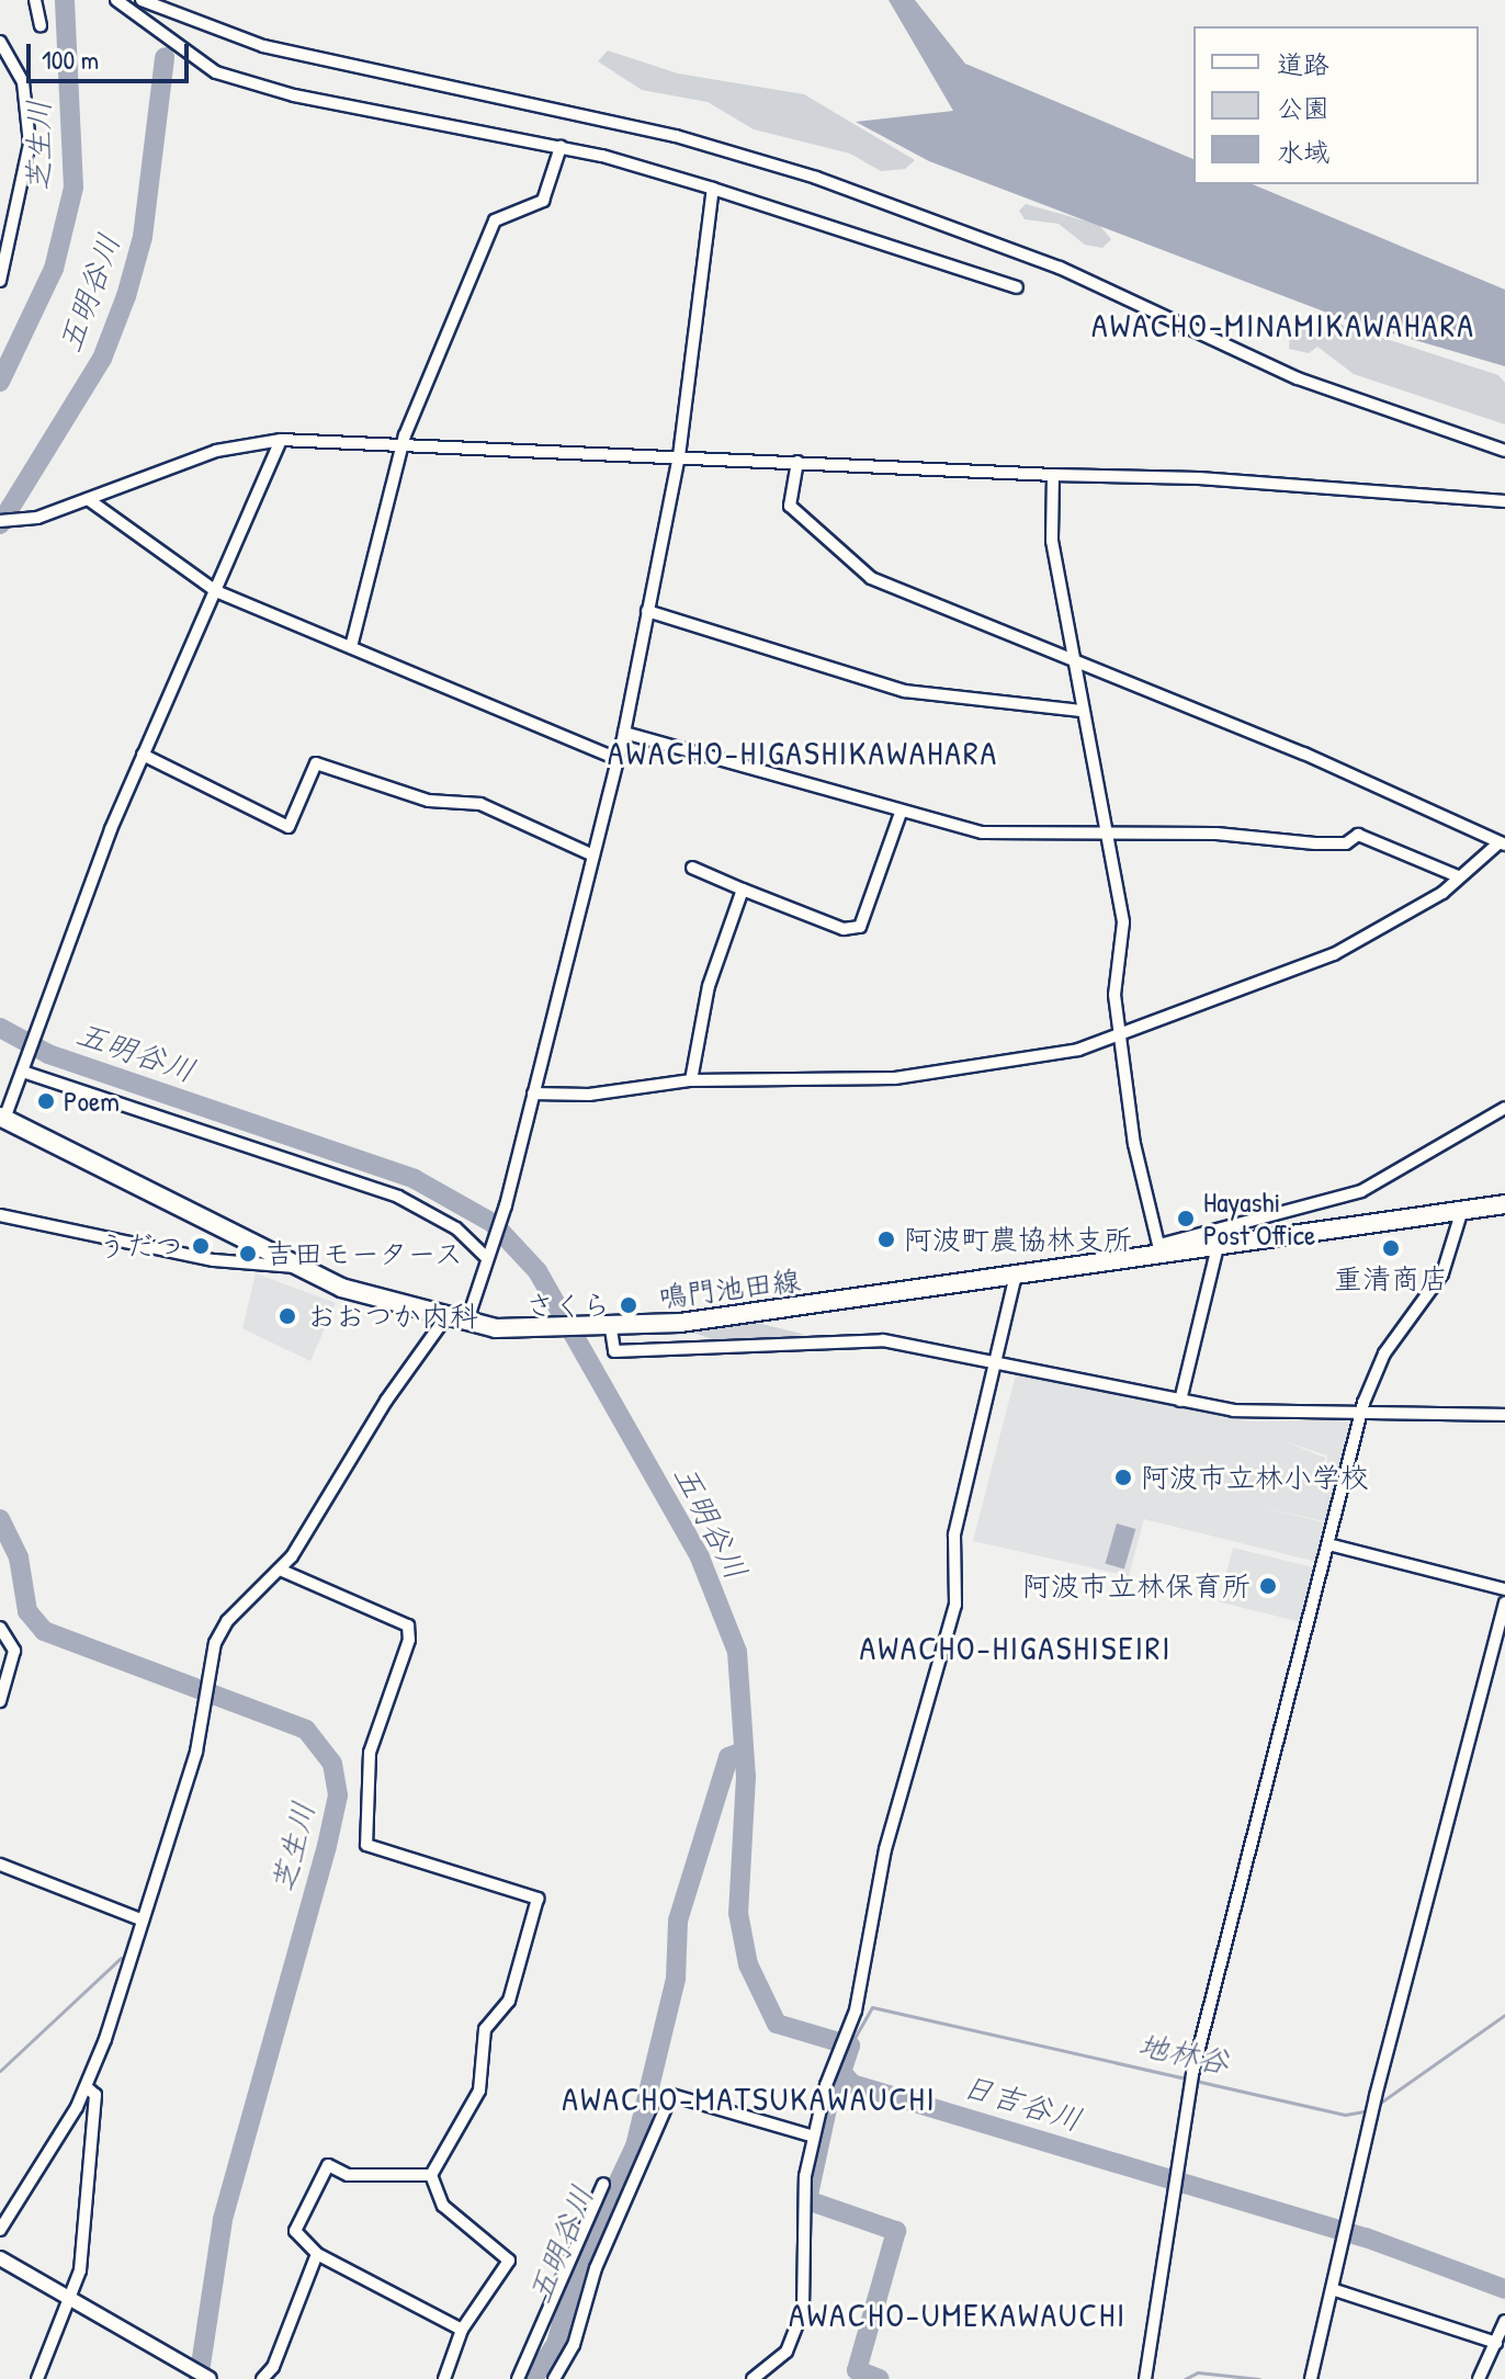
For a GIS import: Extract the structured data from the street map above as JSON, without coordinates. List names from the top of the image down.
{
  "streets": {
    "main road": ["鳴門池田線"]
  },
  "districts": [
    "AWACHO-MINAMIKAWAHARA",
    "AWACHO-HIGASHIKAWAHARA",
    "AWACHO-HIGASHISEIRI",
    "AWACHO-MATSUKAWAUCHI",
    "AWACHO-UMEKAWAUCHI"
  ],
  "water": [
    "芝生川",
    "五明谷川",
    "地林谷",
    "日吉谷川"
  ],
  "places": [
    "Poem",
    "Hayashi Post Office",
    "阿波町農協林支所",
    "うだつ",
    "重清商店",
    "吉田モータース",
    "さくら",
    "おおつか内科",
    "阿波市立林小学校",
    "阿波市立林保育所"
  ],
  "legend": ["道路", "公園", "水域"],
  "scale_bar": "100 m"
}
